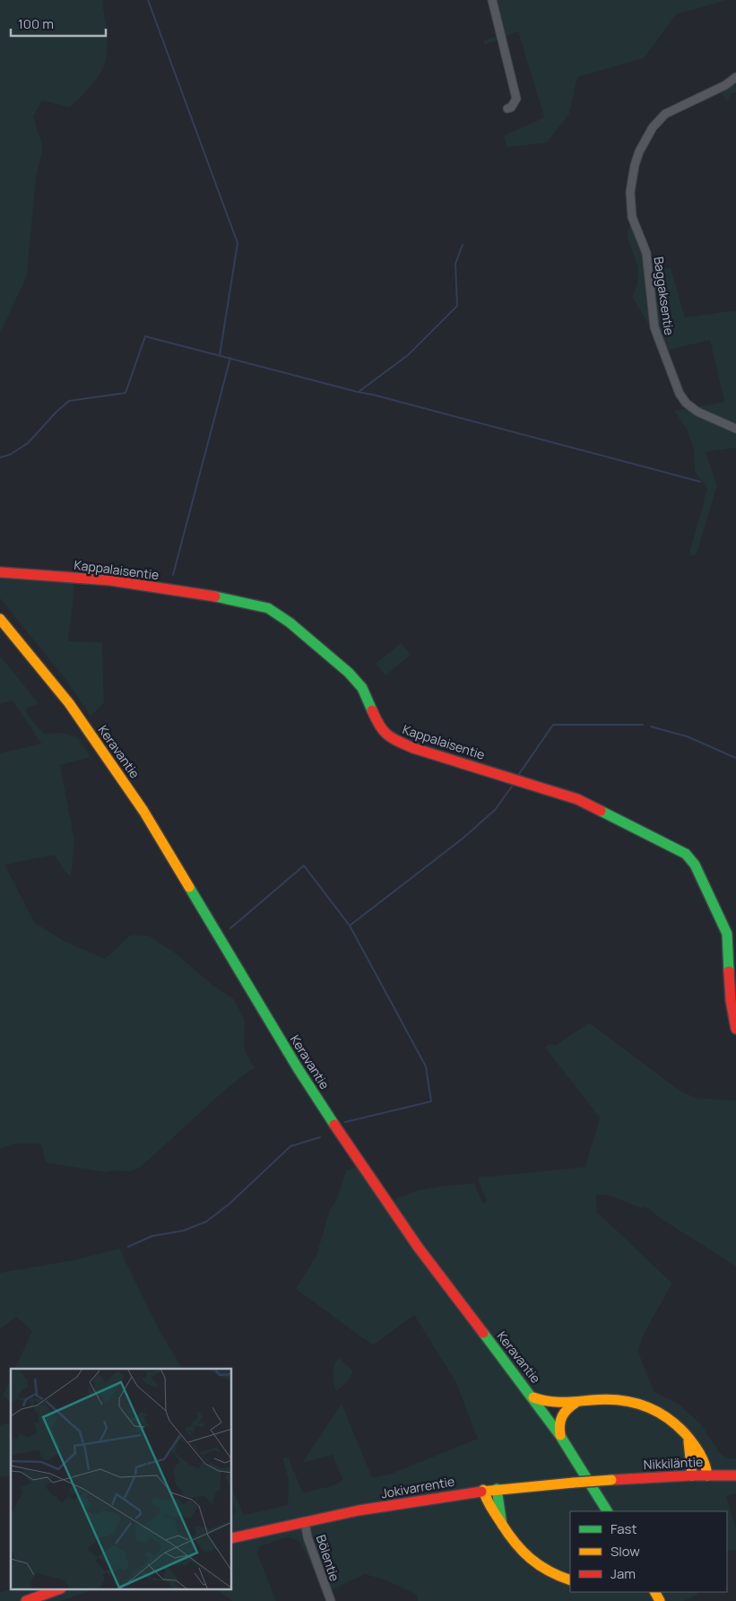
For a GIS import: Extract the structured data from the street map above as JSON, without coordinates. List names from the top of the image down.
{
  "streets": {
    "main road": [
      "Kappalaisentie",
      "Keravantie",
      "Nikkiläntie",
      "Jokivarrentie"
    ],
    "street": ["Baggaksentie", "Bölentie"]
  },
  "crossings": [
    ["Nikkiläntie", "Jokivarrentie"],
    ["Jokivarrentie", "Bölentie"]
  ],
  "legend": ["Fast", "Slow", "Jam"],
  "scale_bar": "100 m"
}
